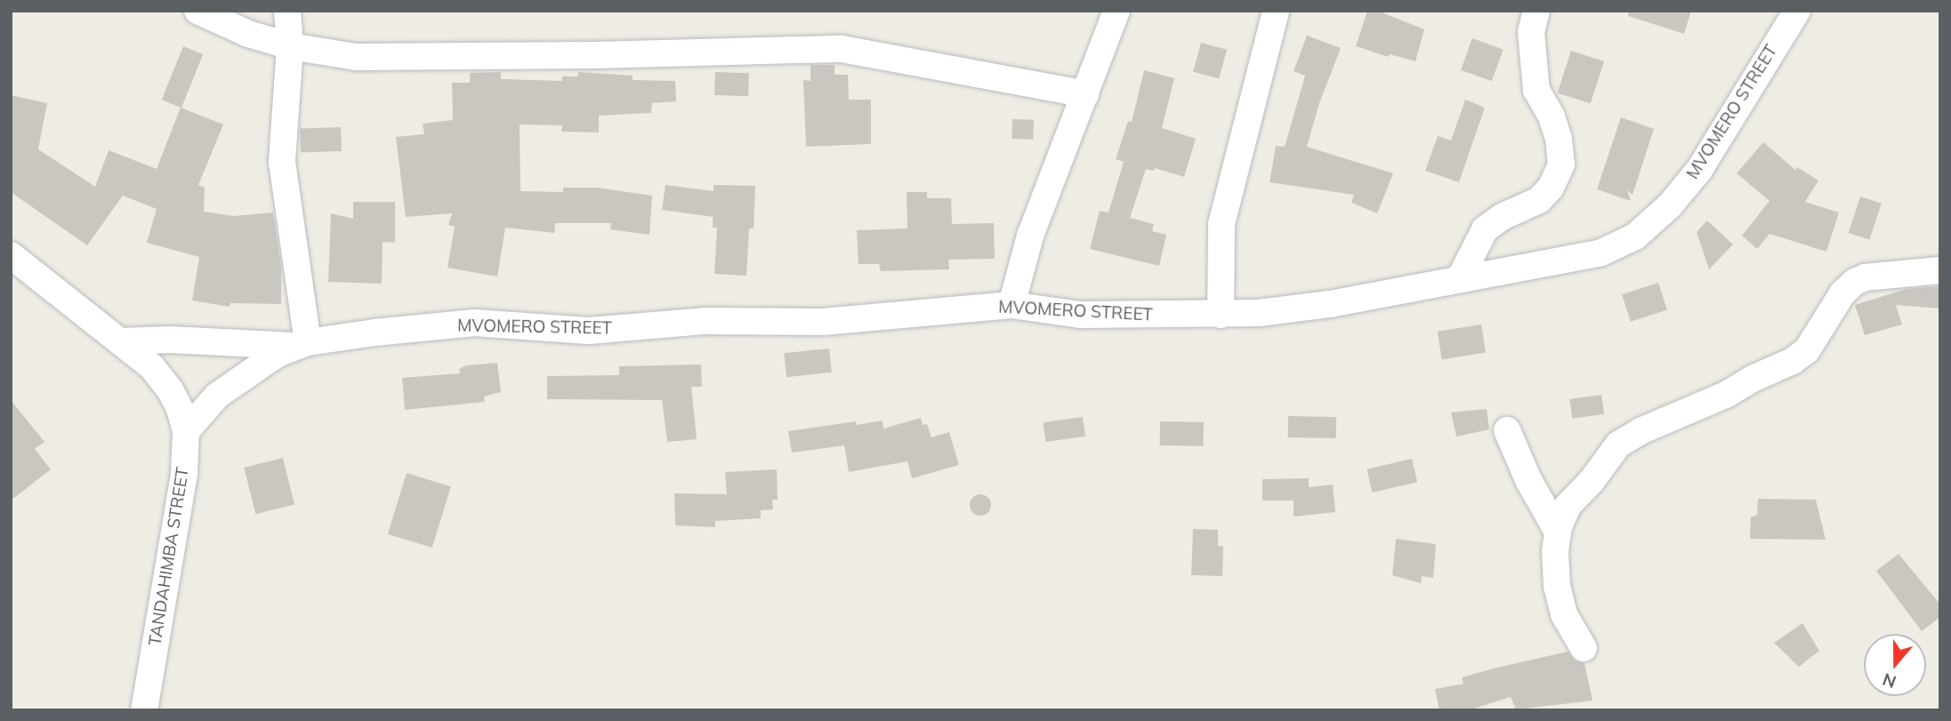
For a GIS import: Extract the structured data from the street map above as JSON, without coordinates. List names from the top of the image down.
{
  "streets": {
    "street": ["MVOMERO STREET", "TANDAHIMBA STREET"]
  },
  "crossings": [
    ["MVOMERO STREET", "TANDAHIMBA STREET"]
  ],
  "north": "bottom"
}
